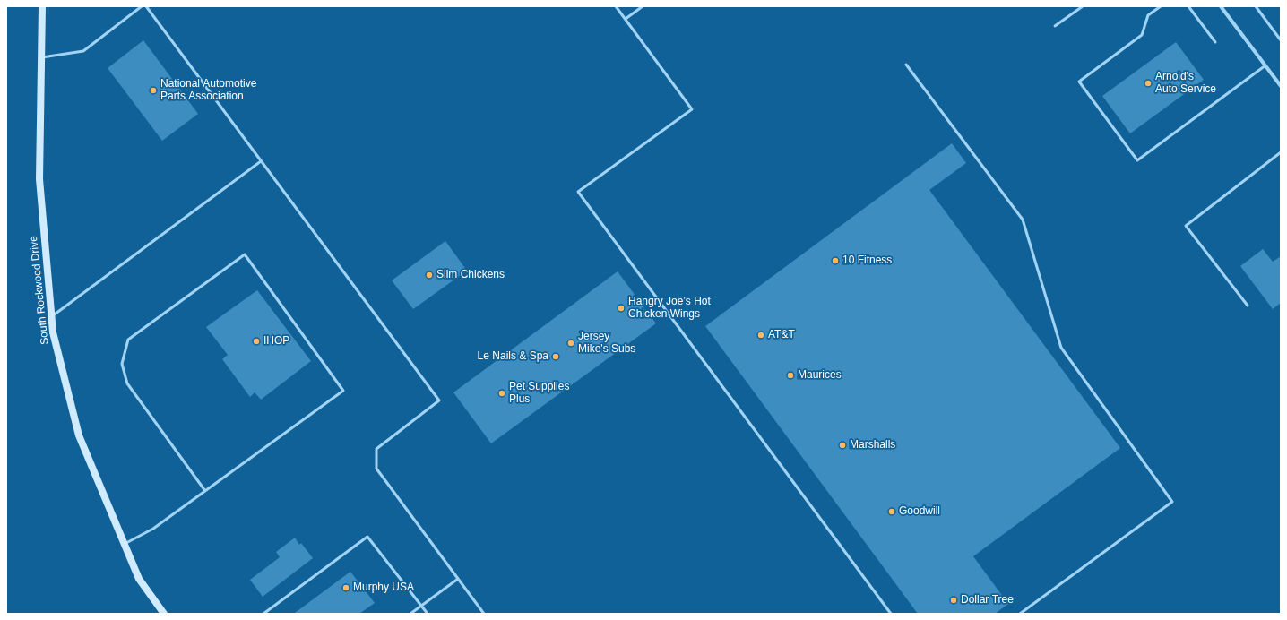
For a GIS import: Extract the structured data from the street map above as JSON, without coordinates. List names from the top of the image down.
{
  "streets": {
    "main road": ["South Rockwood Drive"]
  },
  "places": [
    "Arnold's Auto Service",
    "National Automotive Parts Association",
    "10 Fitness",
    "Slim Chickens",
    "Hangry Joe’s Hot Chicken Wings",
    "AT&T",
    "IHOP",
    "Jersey Mike's Subs",
    "Le Nails & Spa",
    "Maurices",
    "Pet Supplies Plus",
    "Marshalls",
    "Goodwill",
    "Murphy USA",
    "Dollar Tree"
  ]
}
